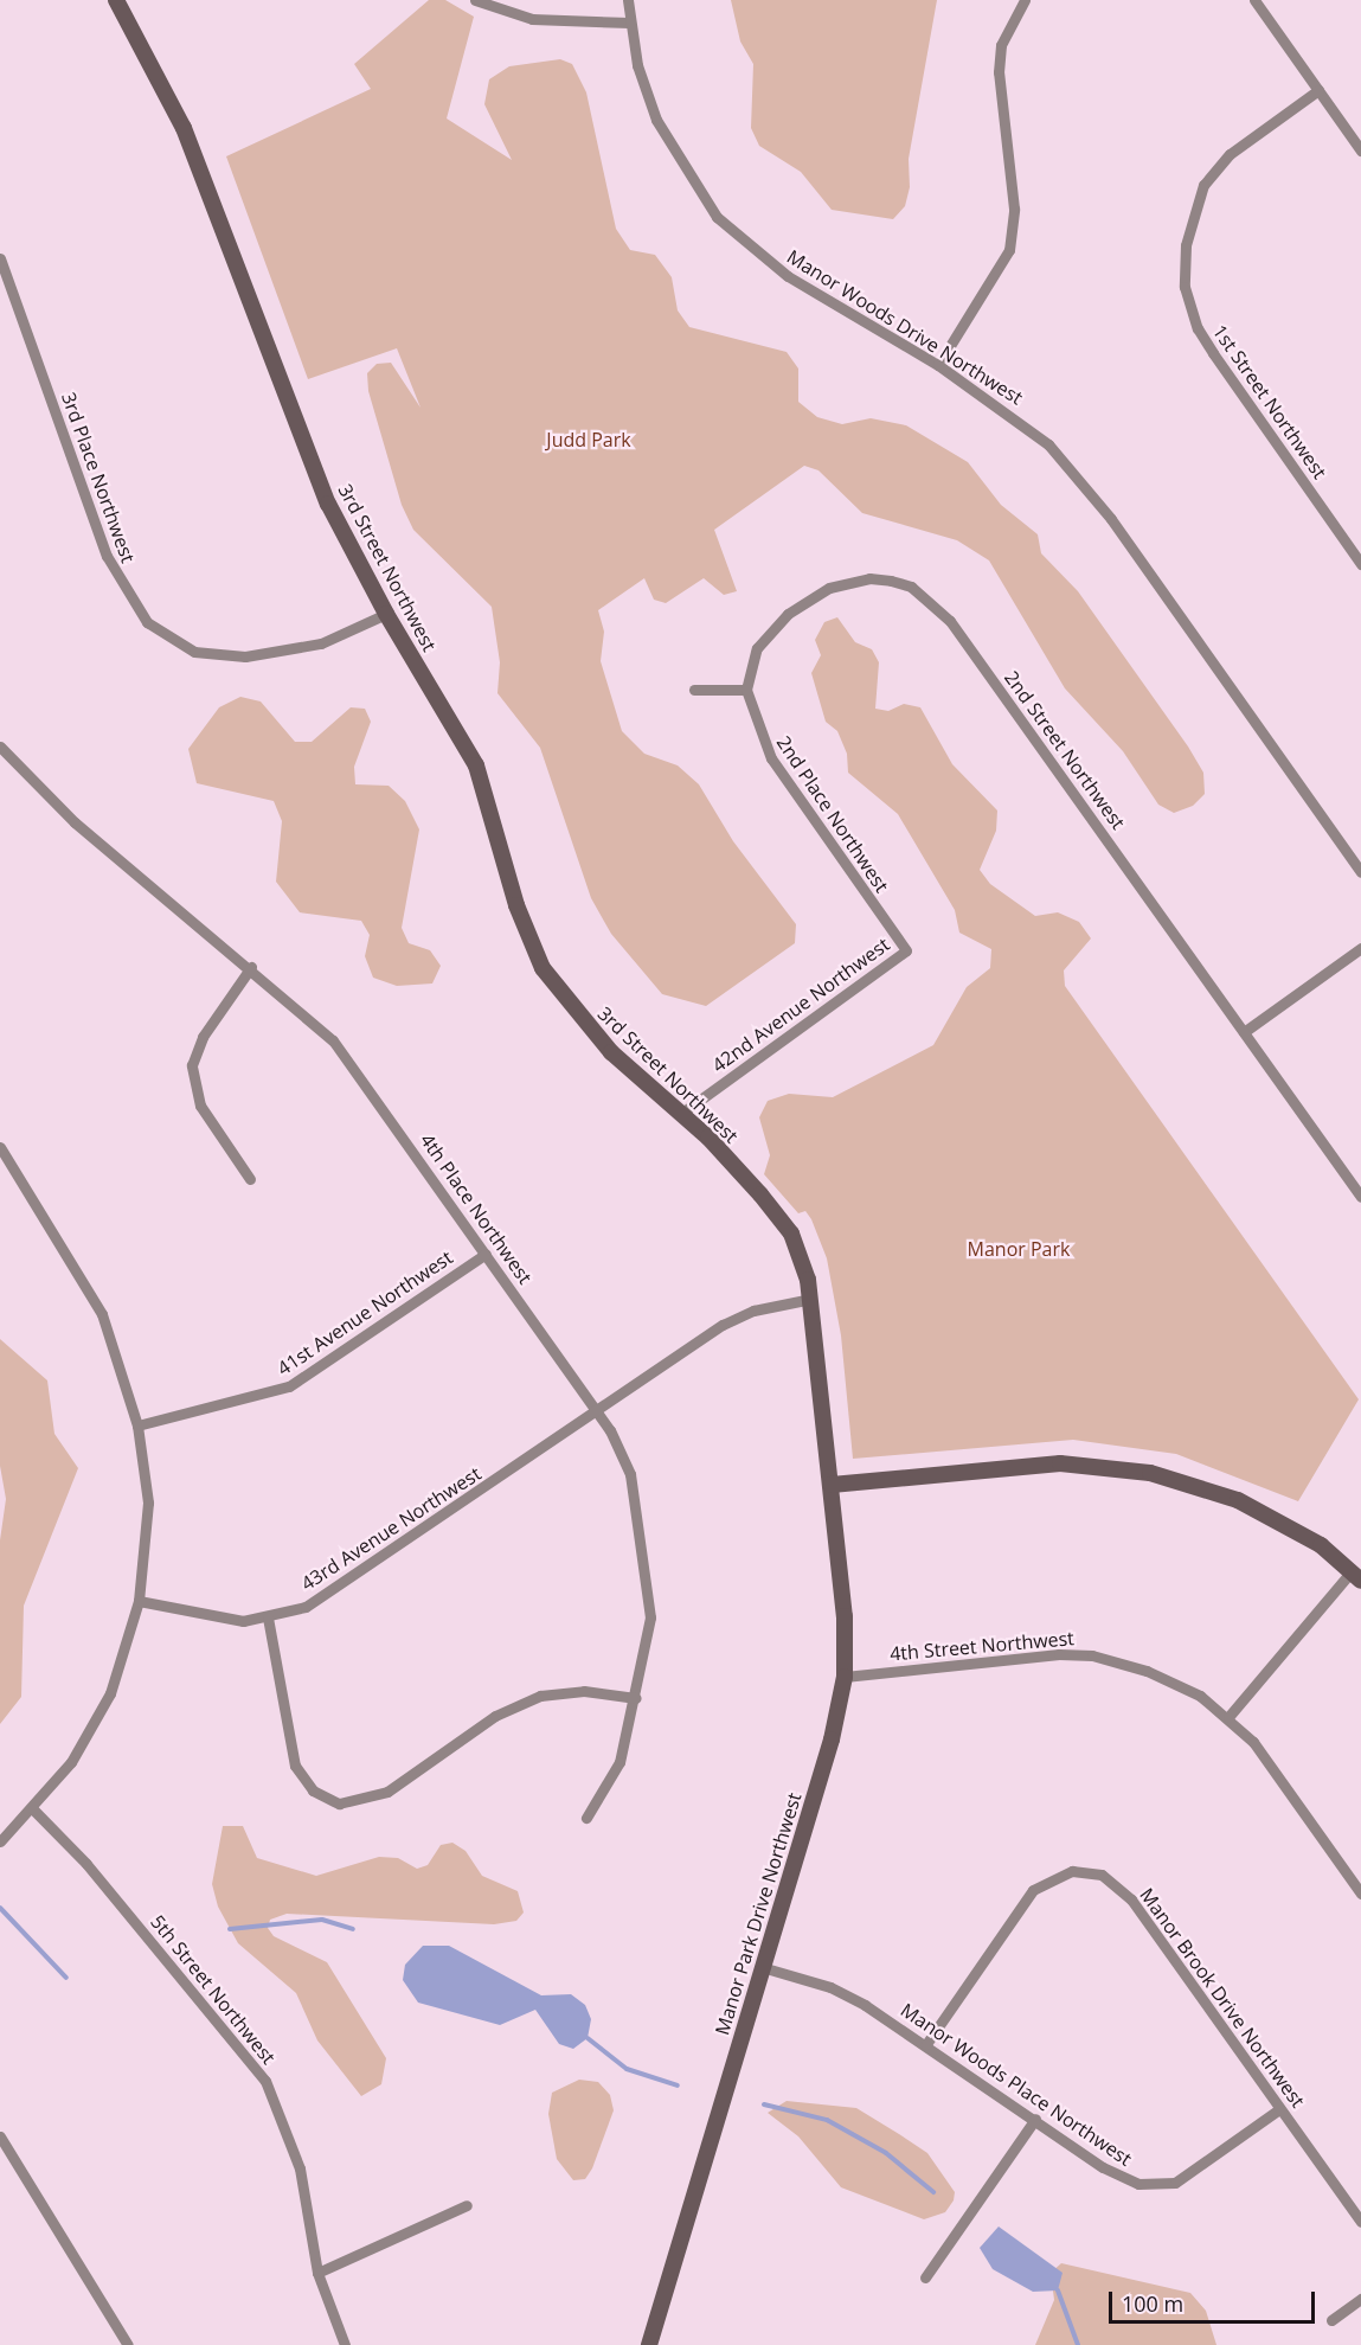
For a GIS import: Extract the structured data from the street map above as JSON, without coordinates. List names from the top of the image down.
{
  "streets": {
    "street": [
      "Manor Woods Drive Northwest",
      "1st Street Northwest",
      "3rd Place Northwest",
      "3rd Street Northwest",
      "2nd Street Northwest",
      "2nd Place Northwest",
      "42nd Avenue Northwest",
      "4th Place Northwest",
      "41st Avenue Northwest",
      "43rd Avenue Northwest",
      "4th Street Northwest",
      "Manor Park Drive Northwest",
      "5th Street Northwest",
      "Manor Brook Drive Northwest",
      "Manor Woods Place Northwest"
    ]
  },
  "crossings": [
    ["3rd Place Northwest", "3rd Street Northwest"],
    ["3rd Street Northwest", "42nd Avenue Northwest"],
    ["3rd Street Northwest", "43rd Avenue Northwest"],
    ["3rd Street Northwest", "Manor Park Drive Northwest"],
    ["2nd Street Northwest", "2nd Place Northwest"],
    ["2nd Place Northwest", "42nd Avenue Northwest"],
    ["4th Place Northwest", "41st Avenue Northwest"],
    ["4th Place Northwest", "43rd Avenue Northwest"],
    ["4th Street Northwest", "Manor Park Drive Northwest"],
    ["Manor Park Drive Northwest", "Manor Woods Place Northwest"],
    ["Manor Brook Drive Northwest", "Manor Woods Place Northwest"]
  ],
  "parks": ["Judd Park", "Manor Park"],
  "scale_bar": "100 m"
}
